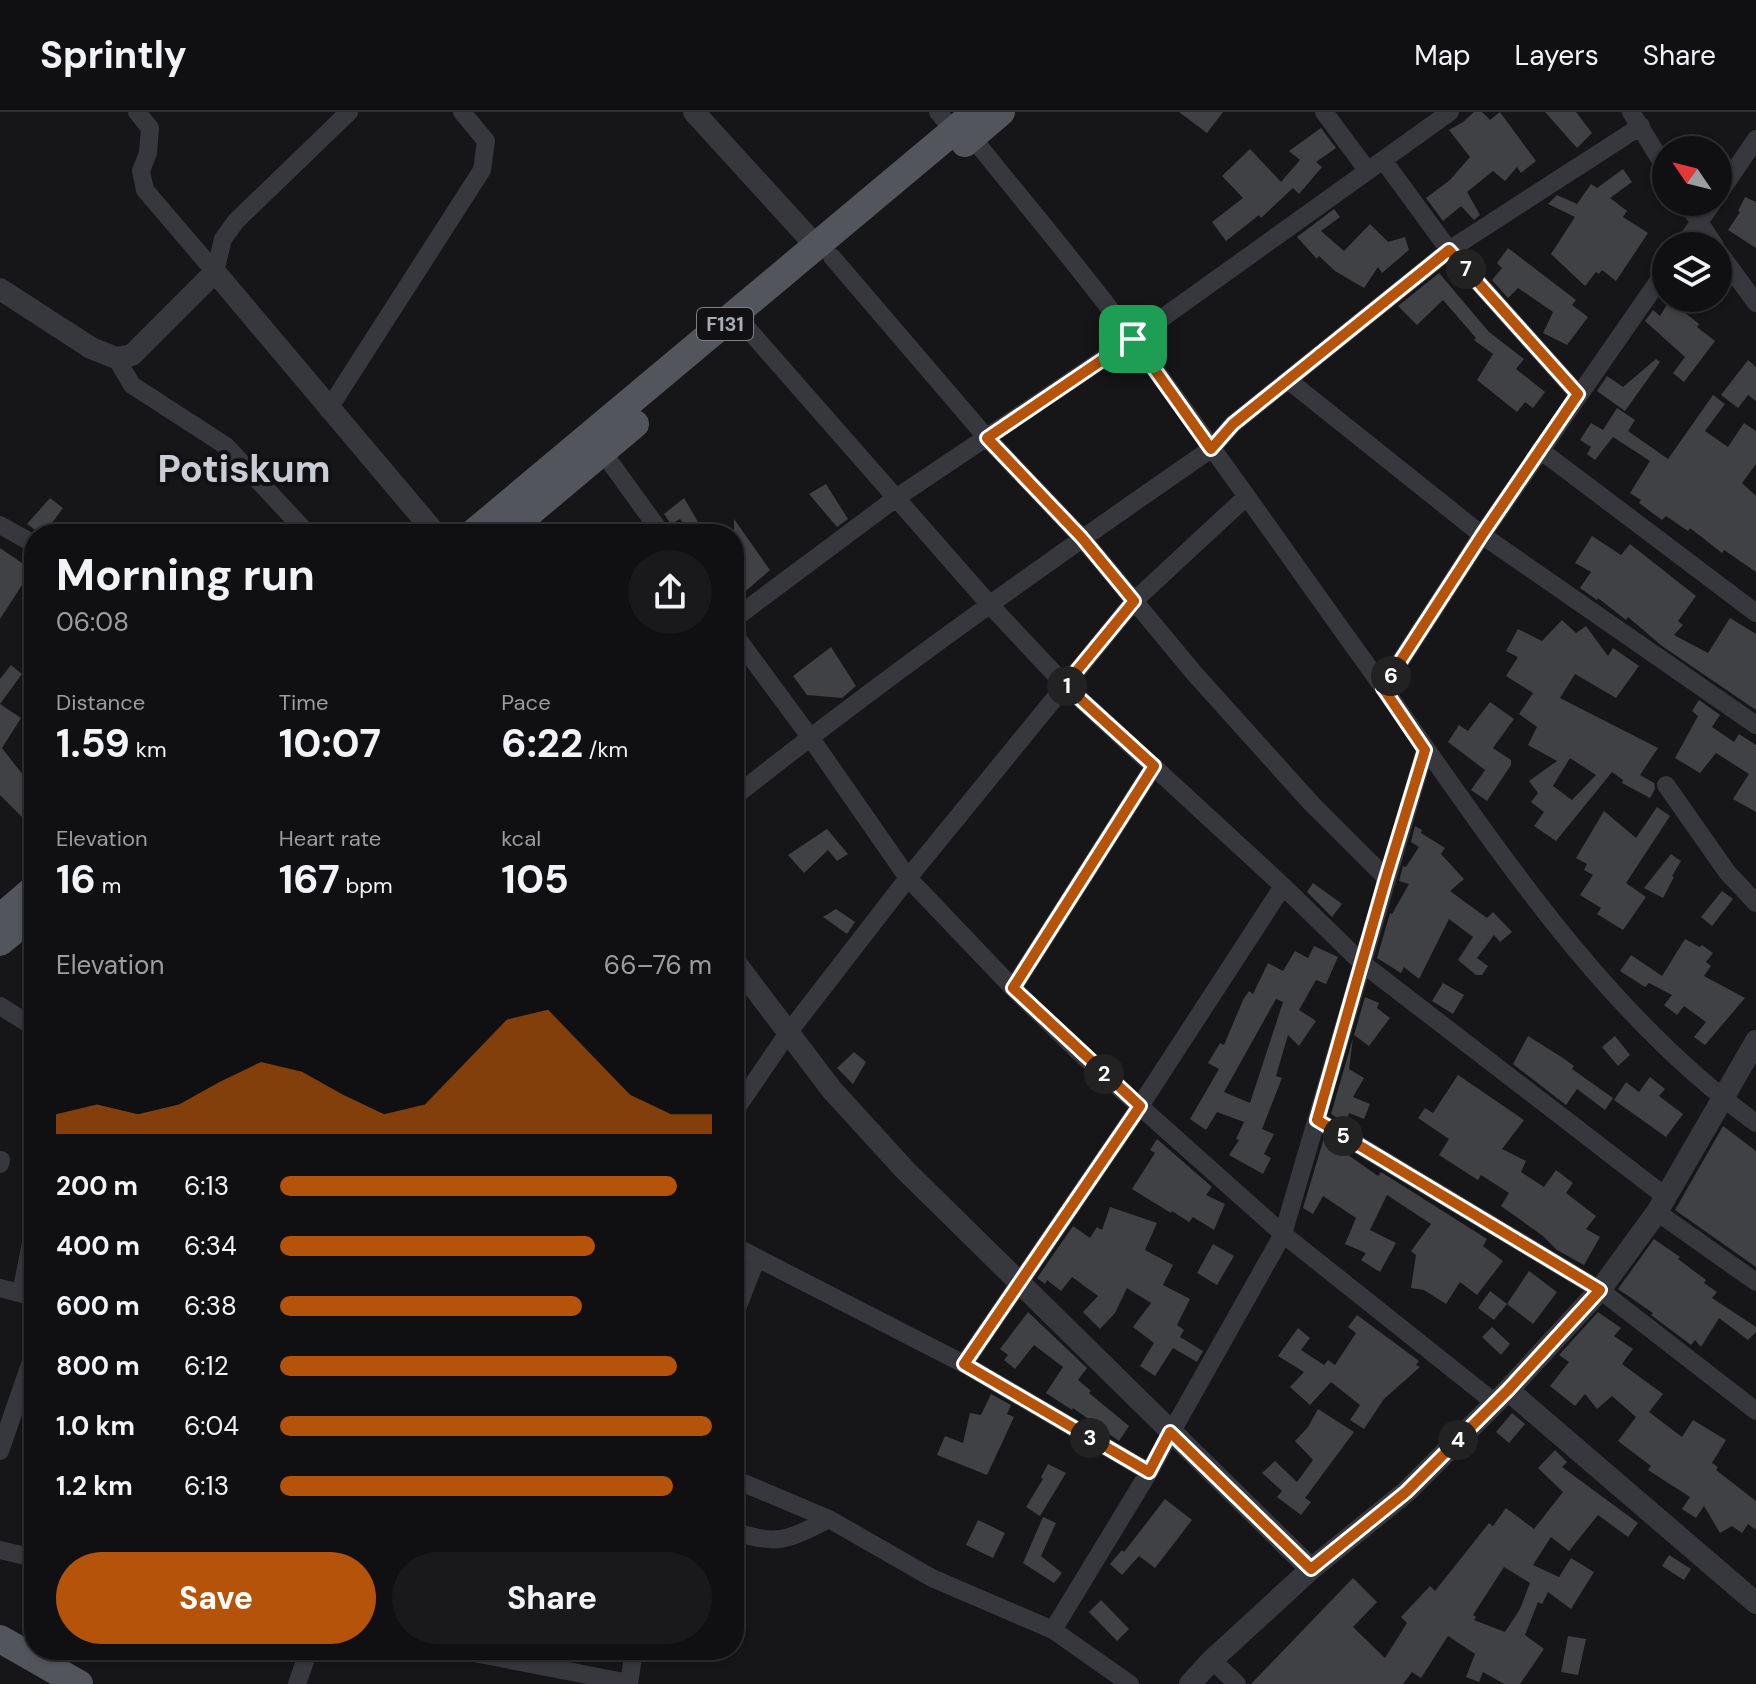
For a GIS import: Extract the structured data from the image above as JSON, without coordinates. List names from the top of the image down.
{
  "streets": {
    "main road": ["F131"]
  },
  "districts": ["Potiskum"],
  "north": "top left",
  "page": {
    "header": "Sprintly",
    "nav": ["Map", "Layers", "Share"],
    "pins": [
      "7",
      "6",
      "1",
      "2",
      "5",
      "3",
      "4"
    ],
    "heading": ["Morning run", "06:08"],
    "stats": [
      ["Distance", "1.59 km"],
      ["Time", "10:07"],
      ["Pace", "6:22 /km"],
      ["Elevation", "16 m"],
      ["Heart rate", "167 bpm"],
      ["kcal", "105"]
    ],
    "chart": ["Elevation", "66–76 m"],
    "list": [
      {
        "name": "200 m",
        "note": "6:13"
      },
      {
        "name": "400 m",
        "note": "6:34"
      },
      {
        "name": "600 m",
        "note": "6:38"
      },
      {
        "name": "800 m",
        "note": "6:12"
      },
      {
        "name": "1.0 km",
        "note": "6:04"
      },
      {
        "name": "1.2 km",
        "note": "6:13"
      }
    ],
    "buttons": ["Save", "Share"]
  }
}
